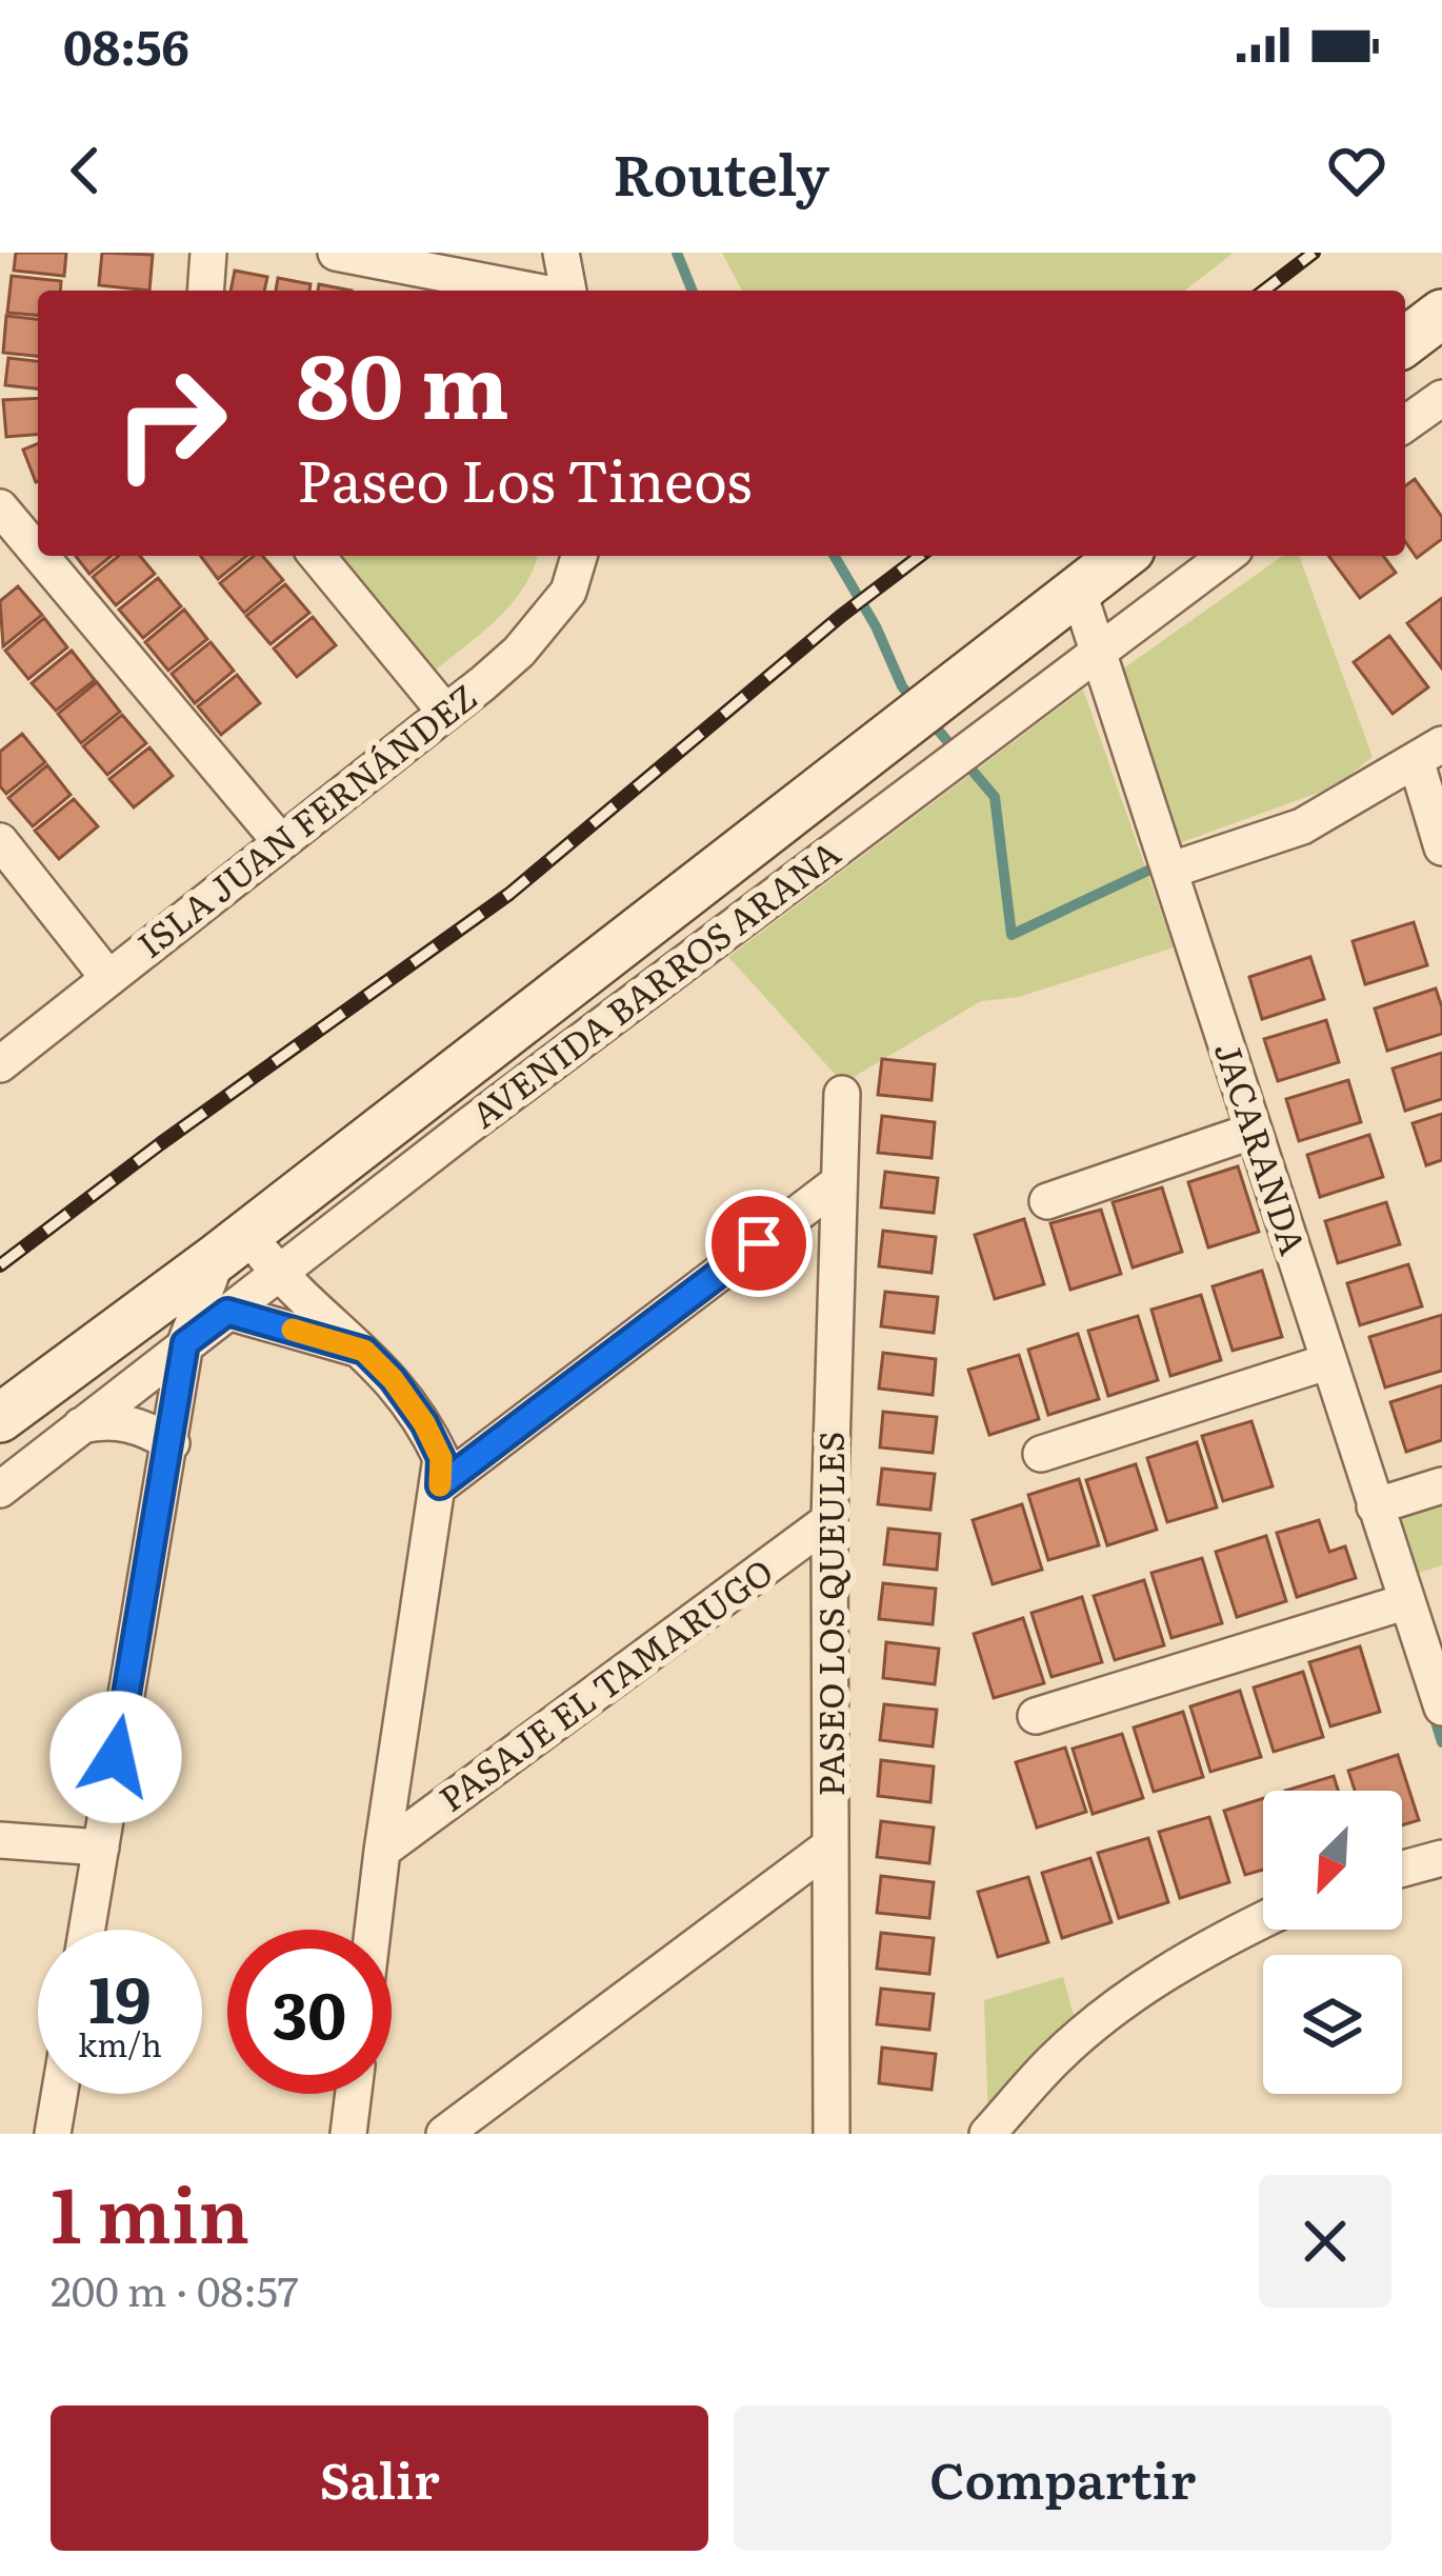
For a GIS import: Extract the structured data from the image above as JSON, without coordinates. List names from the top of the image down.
{
  "streets": {
    "main road": ["AVENIDA BARROS ARANA"],
    "street": [
      "ISLA JUAN FERNÁNDEZ",
      "JACARANDA",
      "PASEO LOS QUEULES",
      "PASAJE EL TAMARUGO"
    ]
  },
  "crossings": [
    ["AVENIDA BARROS ARANA", "JACARANDA"],
    ["PASEO LOS QUEULES", "PASAJE EL TAMARUGO"]
  ],
  "north": "bottom left",
  "page": {
    "status": "08:56",
    "header": "Routely",
    "turn": ["80 m", "Paseo Los Tineos"],
    "speed": "19 km/h",
    "limit": "30",
    "heading": ["1 min", "200 m · 08:57"],
    "buttons": ["Salir", "Compartir"]
  }
}
